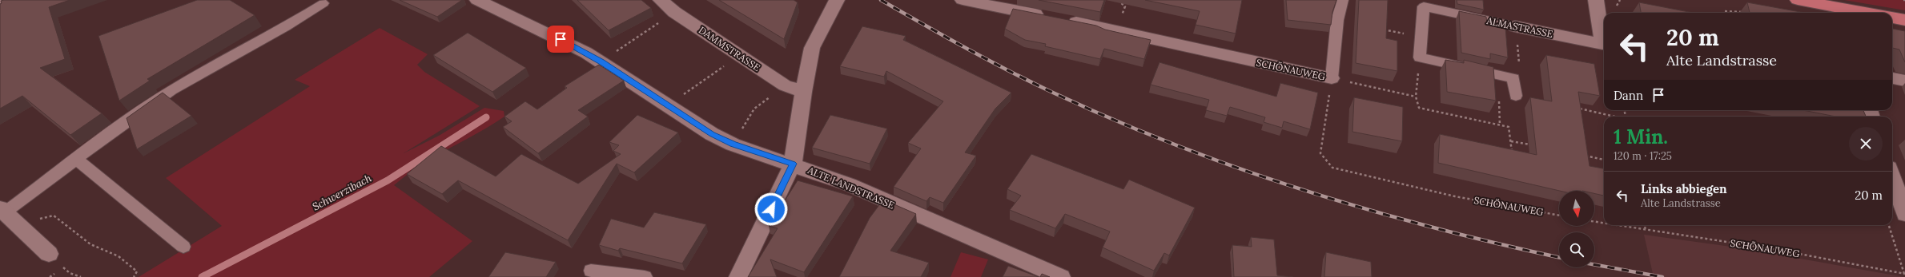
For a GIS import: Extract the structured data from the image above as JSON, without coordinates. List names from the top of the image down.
{
  "streets": {
    "street": [
      "ALMASTRASSE",
      "DAMMSTRASSE",
      "SCHÖNAUWEG",
      "ALTE LANDSTRASSE"
    ]
  },
  "water": ["Schwerzibach"],
  "north": "bottom",
  "page": {
    "turn": ["20 m", "Alte Landstrasse"],
    "then": "Dann",
    "heading": ["1 Min.", "120 m · 17:25"],
    "list": [
      {
        "name": "Links abbiegen",
        "note": "Alte Landstrasse",
        "value": "20 m"
      }
    ]
  }
}
